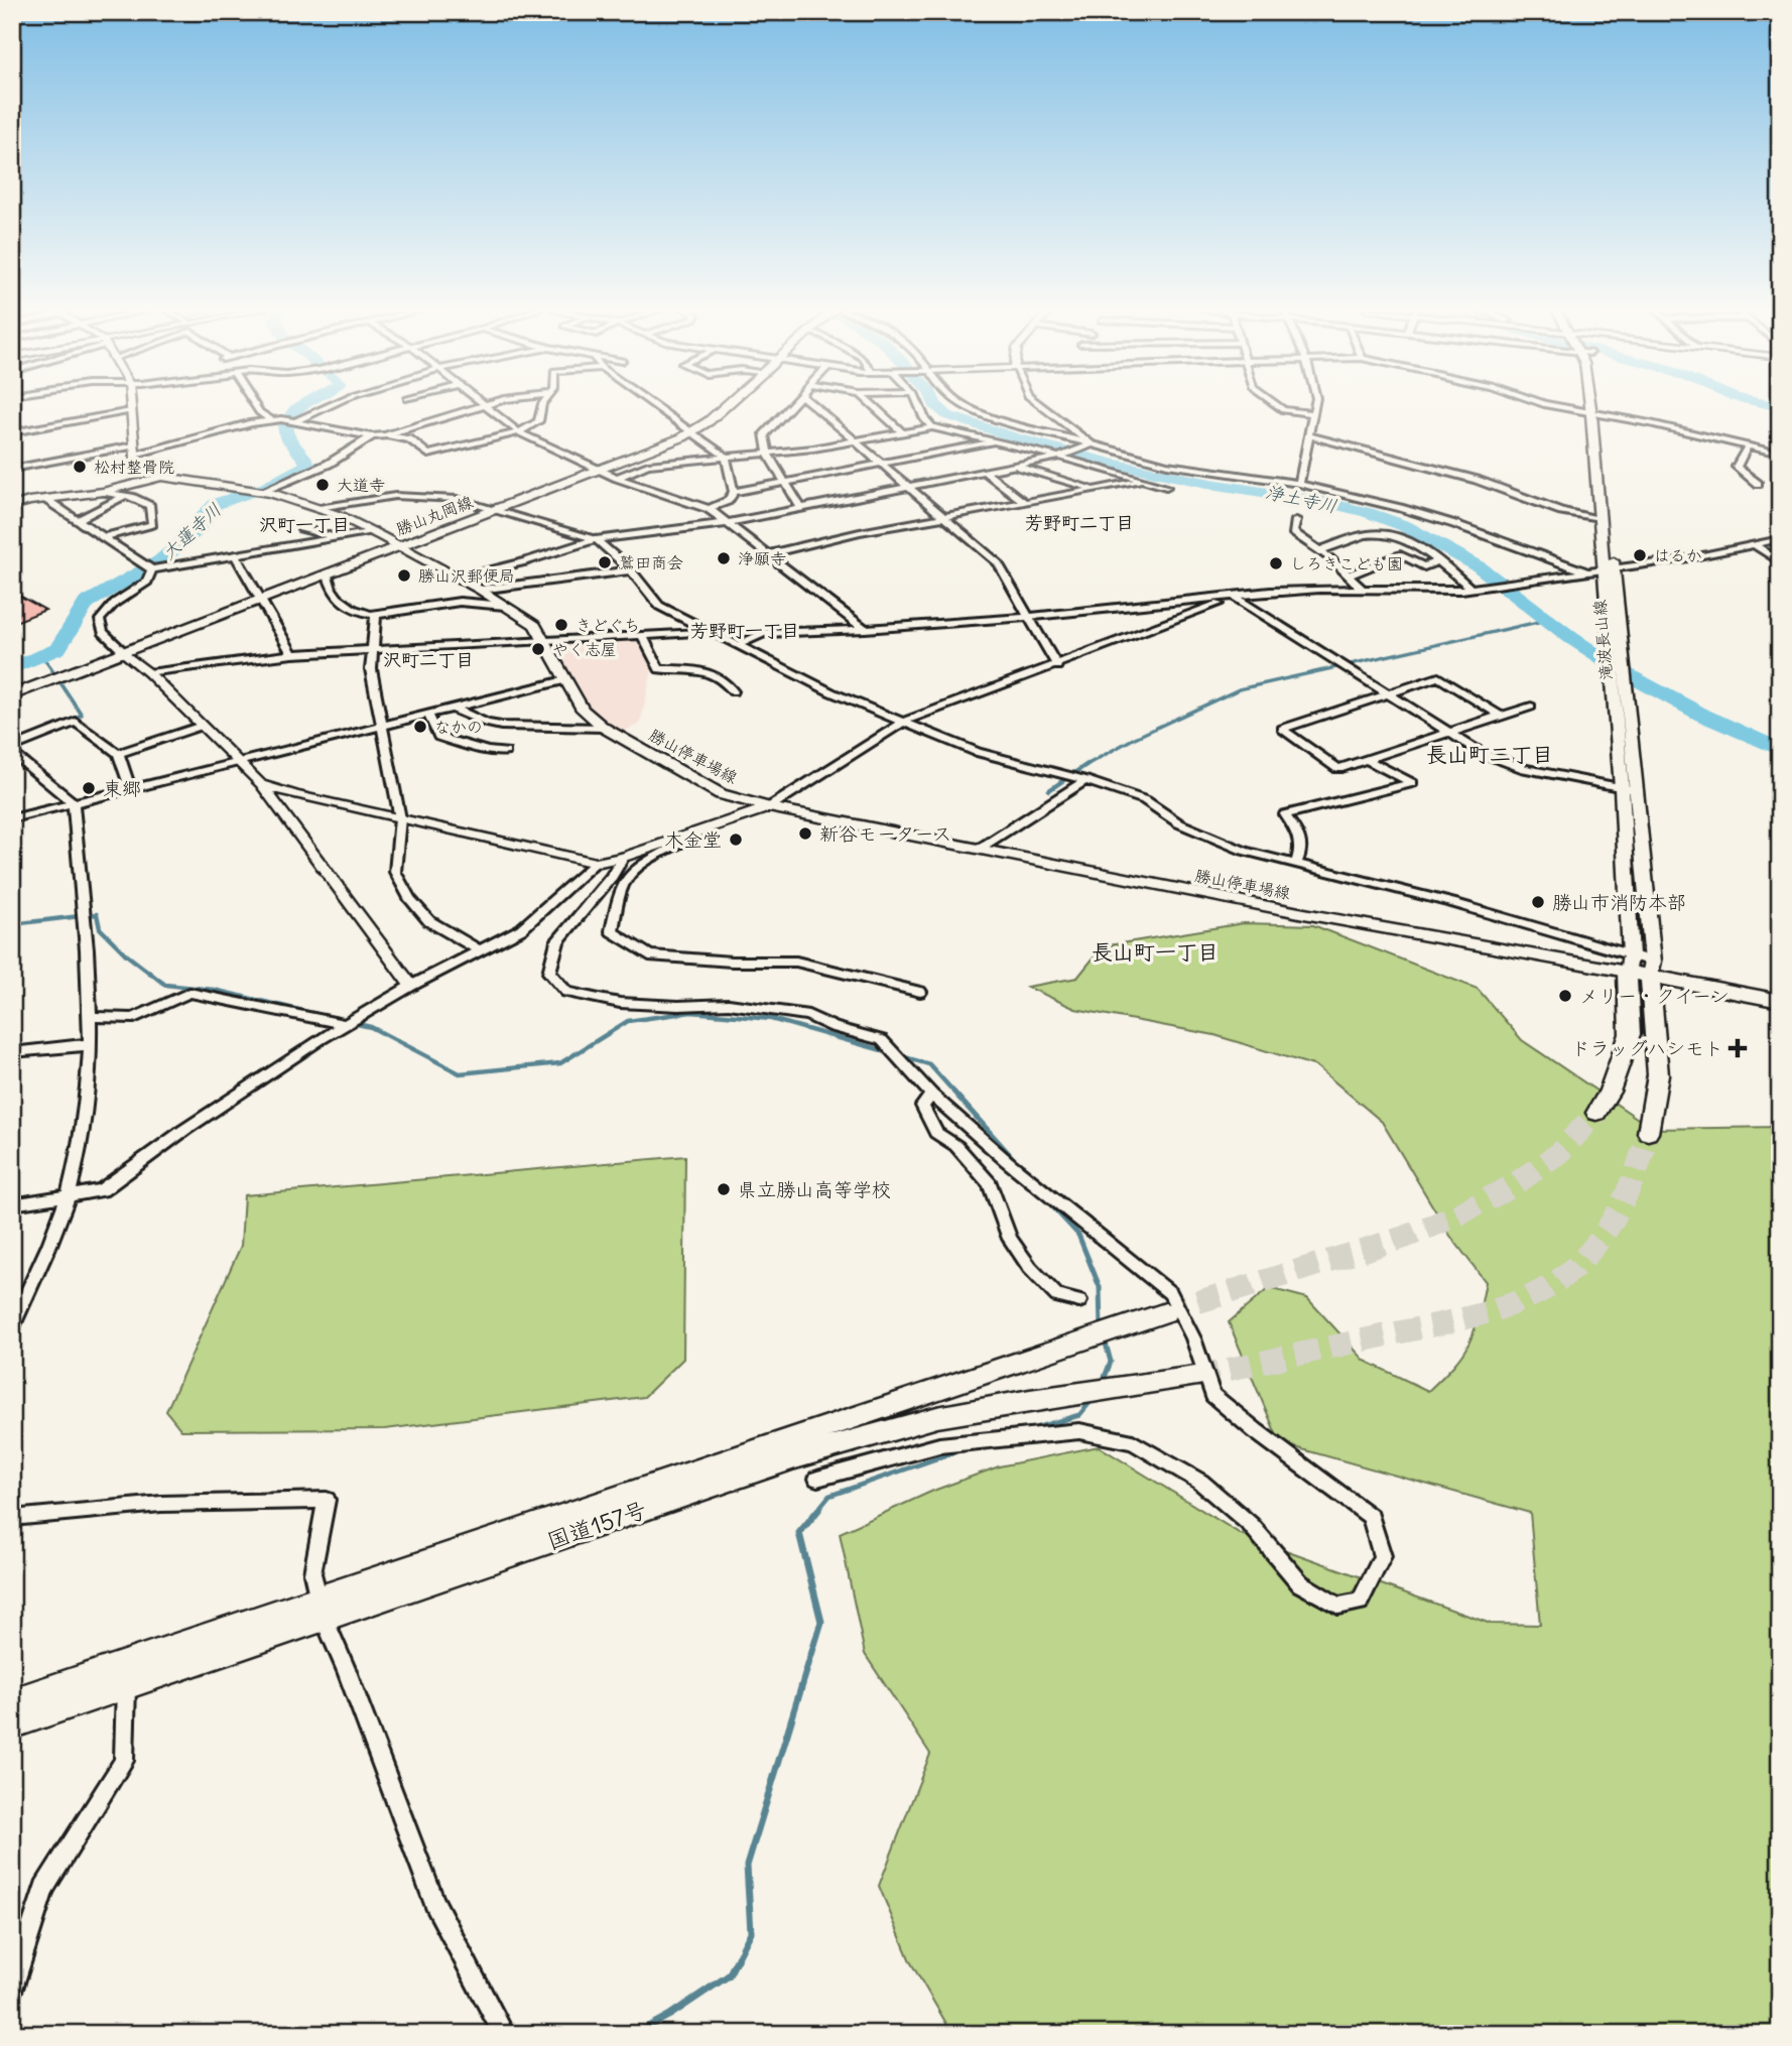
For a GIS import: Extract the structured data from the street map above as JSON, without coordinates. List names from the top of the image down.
{
  "streets": {
    "main road": [
      "勝山丸岡線",
      "滝波長山線",
      "勝山停車場線",
      "国道157号"
    ]
  },
  "crossings": [
    ["勝山丸岡線", "勝山停車場線"],
    ["滝波長山線", "勝山停車場線"]
  ],
  "districts": [
    "芳野町二丁目",
    "沢町一丁目",
    "芳野町一丁目",
    "沢町二丁目",
    "長山町二丁目",
    "長山町一丁目"
  ],
  "water": ["浄土寺川", "大蓮寺川"],
  "places": {
    "other": [
      "松村整骨院",
      "大道寺",
      "はるか",
      "浄願寺",
      "鷲田商会",
      "しろきこども園",
      "勝山沢郵便局",
      "きどぐち",
      "やく志屋",
      "なかの",
      "東郷",
      "新谷モータース",
      "木金堂",
      "勝山市消防本部",
      "メリー・クイーン",
      "県立勝山高等学校"
    ],
    "health": ["ドラッグハシモト"]
  }
}
